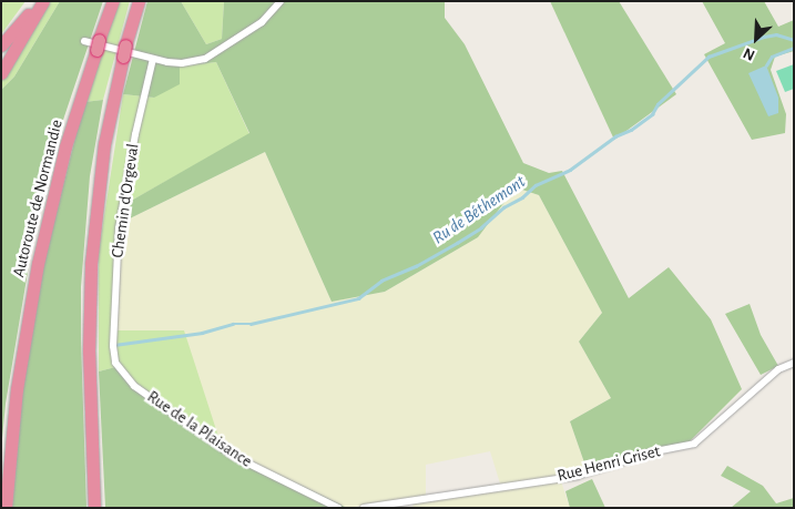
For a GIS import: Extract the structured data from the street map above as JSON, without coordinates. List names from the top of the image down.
{
  "streets": {
    "highway": ["Autoroute de Normandie"],
    "street": ["Chemin d'Orgeval", "Rue de la Plaisance", "Rue Henri Griset"]
  },
  "crossings": [
    ["Chemin d'Orgeval", "Rue de la Plaisance"]
  ],
  "water": ["Ru de Béthemont"],
  "north": "bottom left"
}
